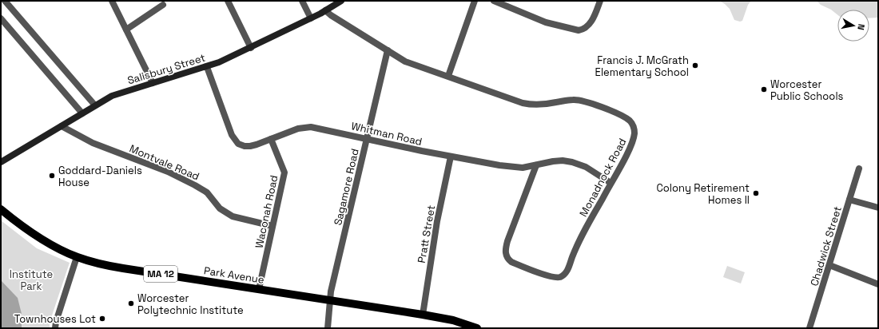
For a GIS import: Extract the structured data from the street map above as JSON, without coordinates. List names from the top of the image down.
{
  "streets": {
    "main road": ["Salisbury Street", "MA 12", "Park Avenue"],
    "street": [
      "Whitman Road",
      "Montvale Road",
      "Monadnock Road",
      "Sagamore Road",
      "Waconah Road",
      "Pratt Street",
      "Chadwick Street"
    ]
  },
  "crossings": [
    ["Salisbury Street", "Whitman Road"],
    ["Salisbury Street", "Montvale Road"],
    ["Salisbury Street", "Monadnock Road"],
    ["Whitman Road", "Monadnock Road"],
    ["Whitman Road", "Sagamore Road"],
    ["Whitman Road", "Waconah Road"],
    ["Whitman Road", "Pratt Street"],
    ["Montvale Road", "Waconah Road"],
    ["Monadnock Road", "Sagamore Road"],
    ["Sagamore Road", "Park Avenue"],
    ["Waconah Road", "Park Avenue"],
    ["Pratt Street", "Park Avenue"]
  ],
  "parks": ["Institute Park"],
  "places": [
    "Francis J. McGrath Elementary School",
    "Worcester Public Schools",
    "Goddard-Daniels House",
    "Colony Retirement Homes II",
    "Worcester Polytechnic Institute",
    "Townhouses Lot"
  ],
  "north": "right"
}
